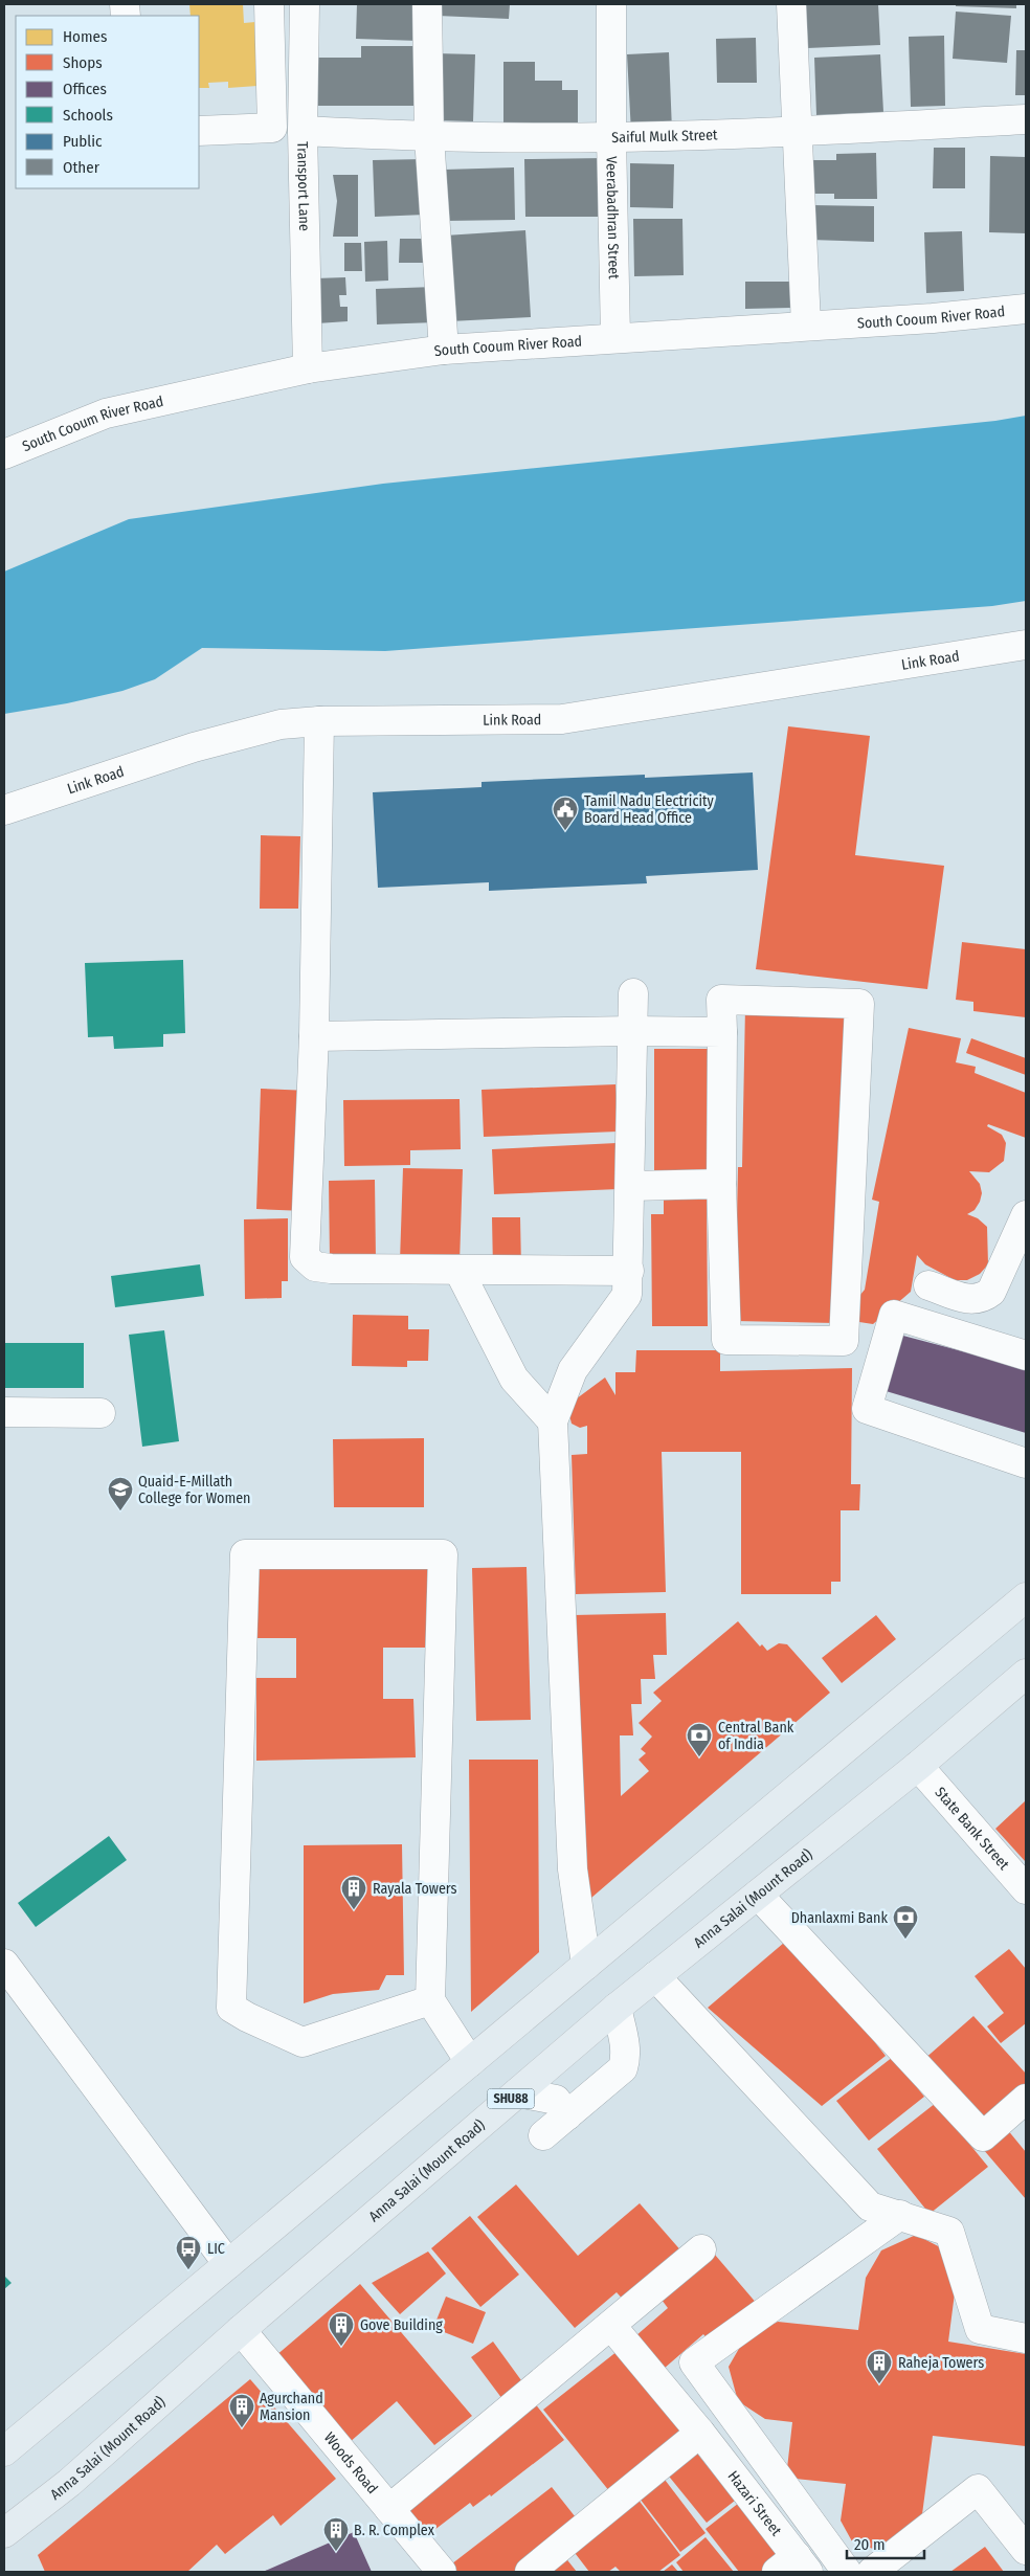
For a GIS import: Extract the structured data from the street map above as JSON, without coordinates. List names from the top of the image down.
{
  "streets": {
    "main road": ["Anna Salai (Mount Road)", "SHU88"],
    "street": [
      "Saiful Mulk Street",
      "Transport Lane",
      "Veerabadhran Street",
      "South Cooum River Road",
      "Link Road",
      "State Bank Street",
      "Woods Road",
      "Hazari Street"
    ]
  },
  "crossings": [
    ["Saiful Mulk Street", "Transport Lane"],
    ["Saiful Mulk Street", "Veerabadhran Street"],
    ["Transport Lane", "South Cooum River Road"],
    ["Veerabadhran Street", "South Cooum River Road"],
    ["State Bank Street", "Anna Salai (Mount Road)"],
    ["Anna Salai (Mount Road)", "Woods Road"]
  ],
  "places": {
    "public building": ["Tamil Nadu Electricity Board Head Office"],
    "school or university": ["Quaid-E-Millath College for Women"],
    "bank": ["Central Bank of India", "Dhanlaxmi Bank"],
    "building": [
      "Rayala Towers",
      "Gove Building",
      "Raheja Towers",
      "Agurchand Mansion",
      "B. R. Complex"
    ],
    "bus stop": ["LIC"]
  },
  "legend": [
    "Homes",
    "Shops",
    "Offices",
    "Schools",
    "Public",
    "Other"
  ],
  "scale_bar": "20 m"
}
